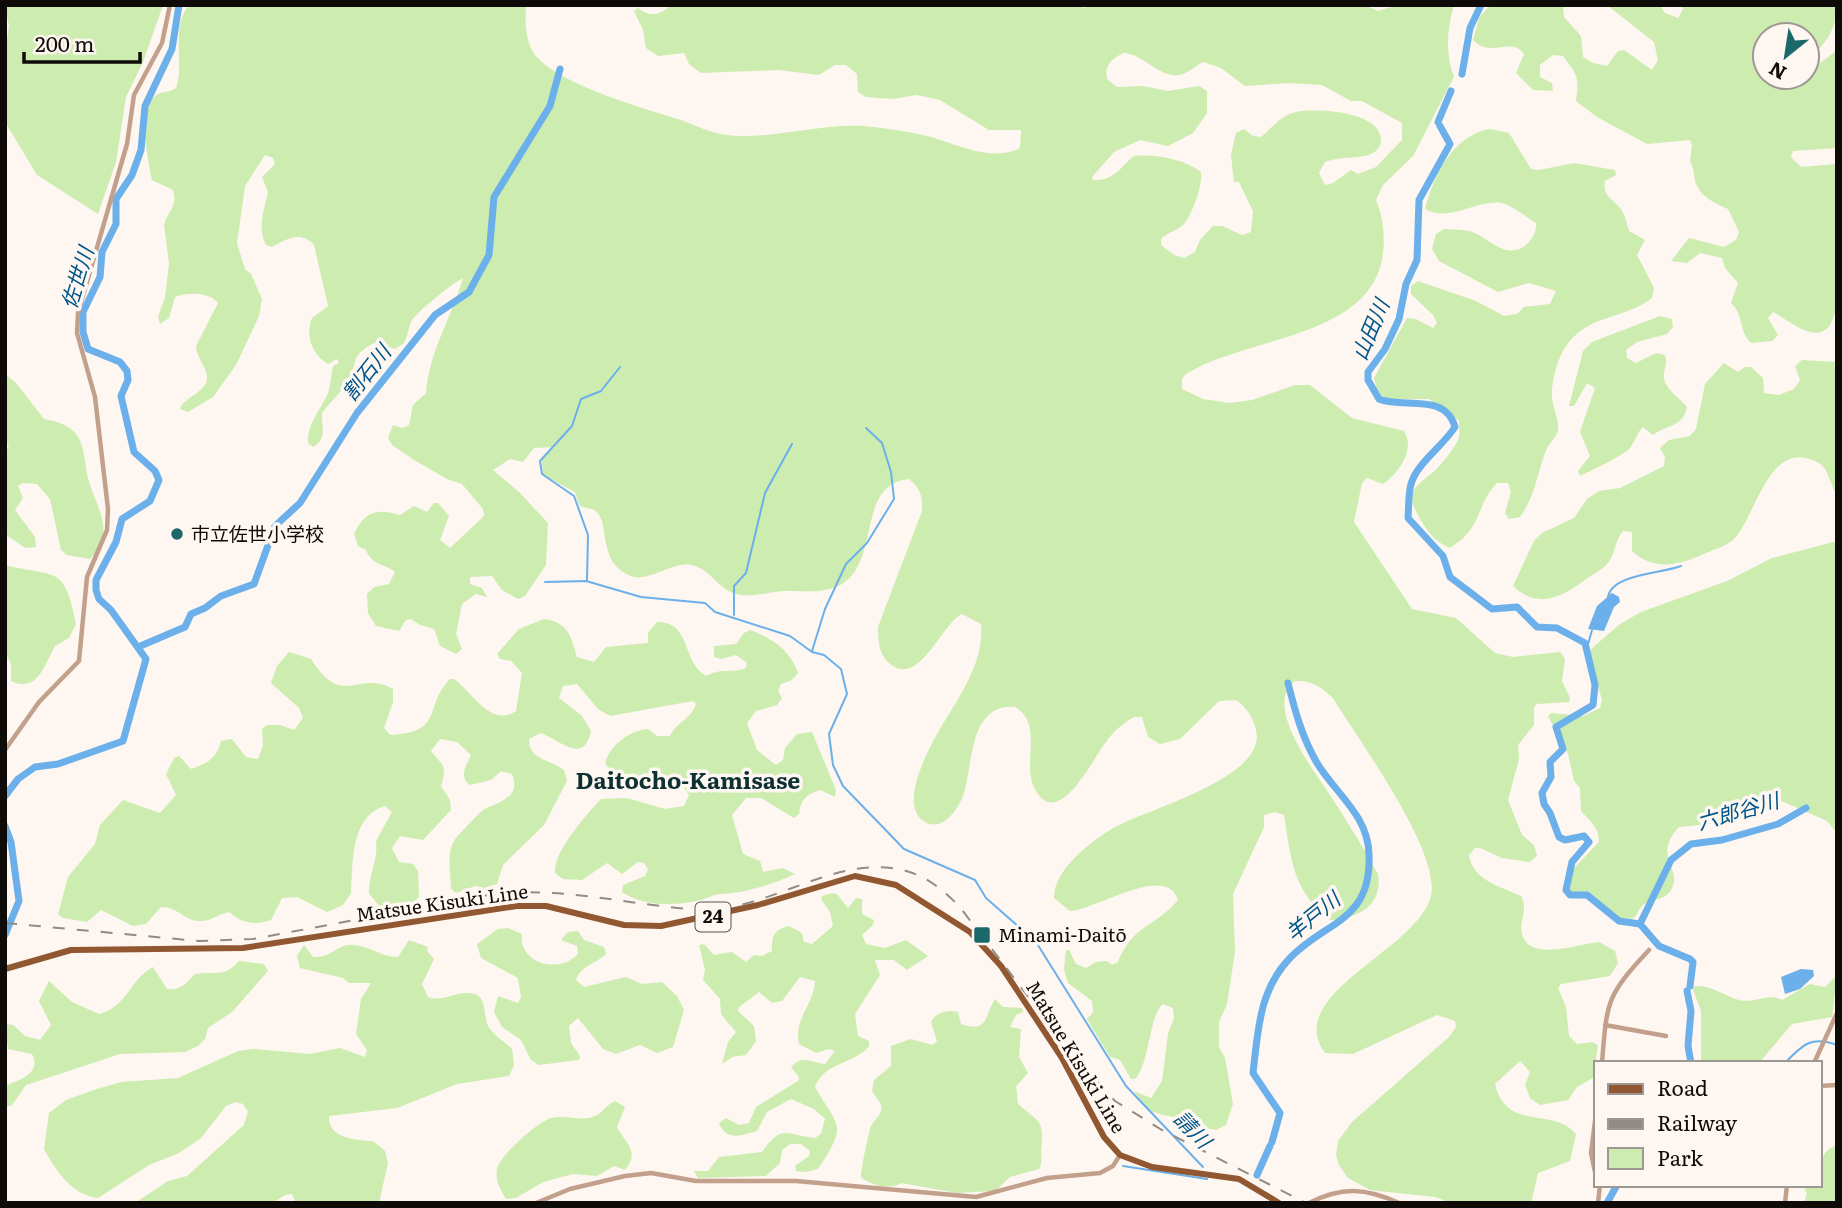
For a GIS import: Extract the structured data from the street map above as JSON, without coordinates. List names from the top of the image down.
{
  "streets": {
    "main road": ["Matsue Kisuki Line", "24"]
  },
  "districts": ["Daitocho-Kamisase"],
  "water": [
    "佐世川",
    "山田川",
    "割石川",
    "六郎谷川",
    "羊戸川",
    "請川"
  ],
  "places": {
    "other": ["市立佐世小学校"],
    "transit": ["Minami-Daitō"]
  },
  "legend": ["Road", "Railway", "Park"],
  "scale_bar": "200 m",
  "north": "bottom left"
}
